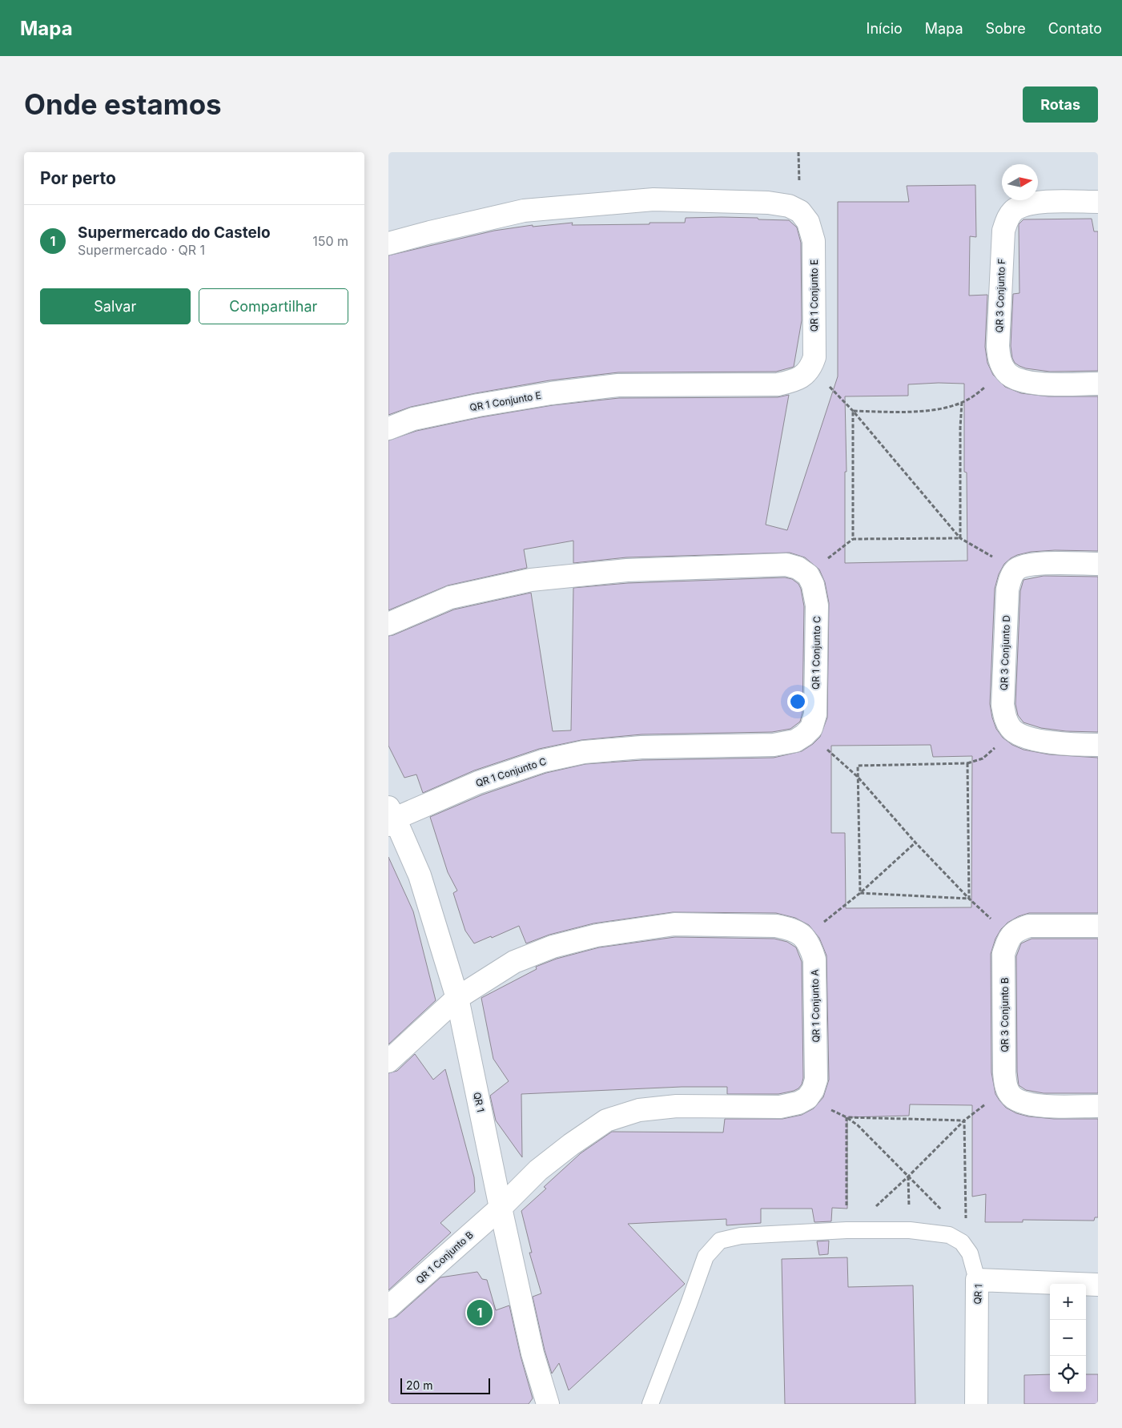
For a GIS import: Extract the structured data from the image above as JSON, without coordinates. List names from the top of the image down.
{
  "streets": {
    "street": [
      "QR 1 Conjunto E",
      "QR 3 Conjunto F",
      "QR 1 Conjunto C",
      "QR 3 Conjunto D",
      "QR 1 Conjunto A",
      "QR 3 Conjunto B",
      "QR 1",
      "QR 1 Conjunto B"
    ]
  },
  "crossings": [
    ["QR 1 Conjunto C", "QR 1"],
    ["QR 1", "QR 1 Conjunto B"]
  ],
  "scale_bar": "20 m",
  "north": "right",
  "page": {
    "header": "Mapa",
    "nav": [
      "Início",
      "Mapa",
      "Sobre",
      "Contato"
    ],
    "buttons": [
      "Rotas",
      ["Salvar", "Compartilhar"]
    ],
    "title": "Onde estamos",
    "heading": "Por perto",
    "list": [
      {
        "mark": "1",
        "name": "Supermercado do Castelo",
        "note": "Supermercado · QR 1",
        "value": "150 m"
      }
    ],
    "map_buttons": ["+", "−"],
    "pins": "1",
    "scale": "20 m"
  }
}
